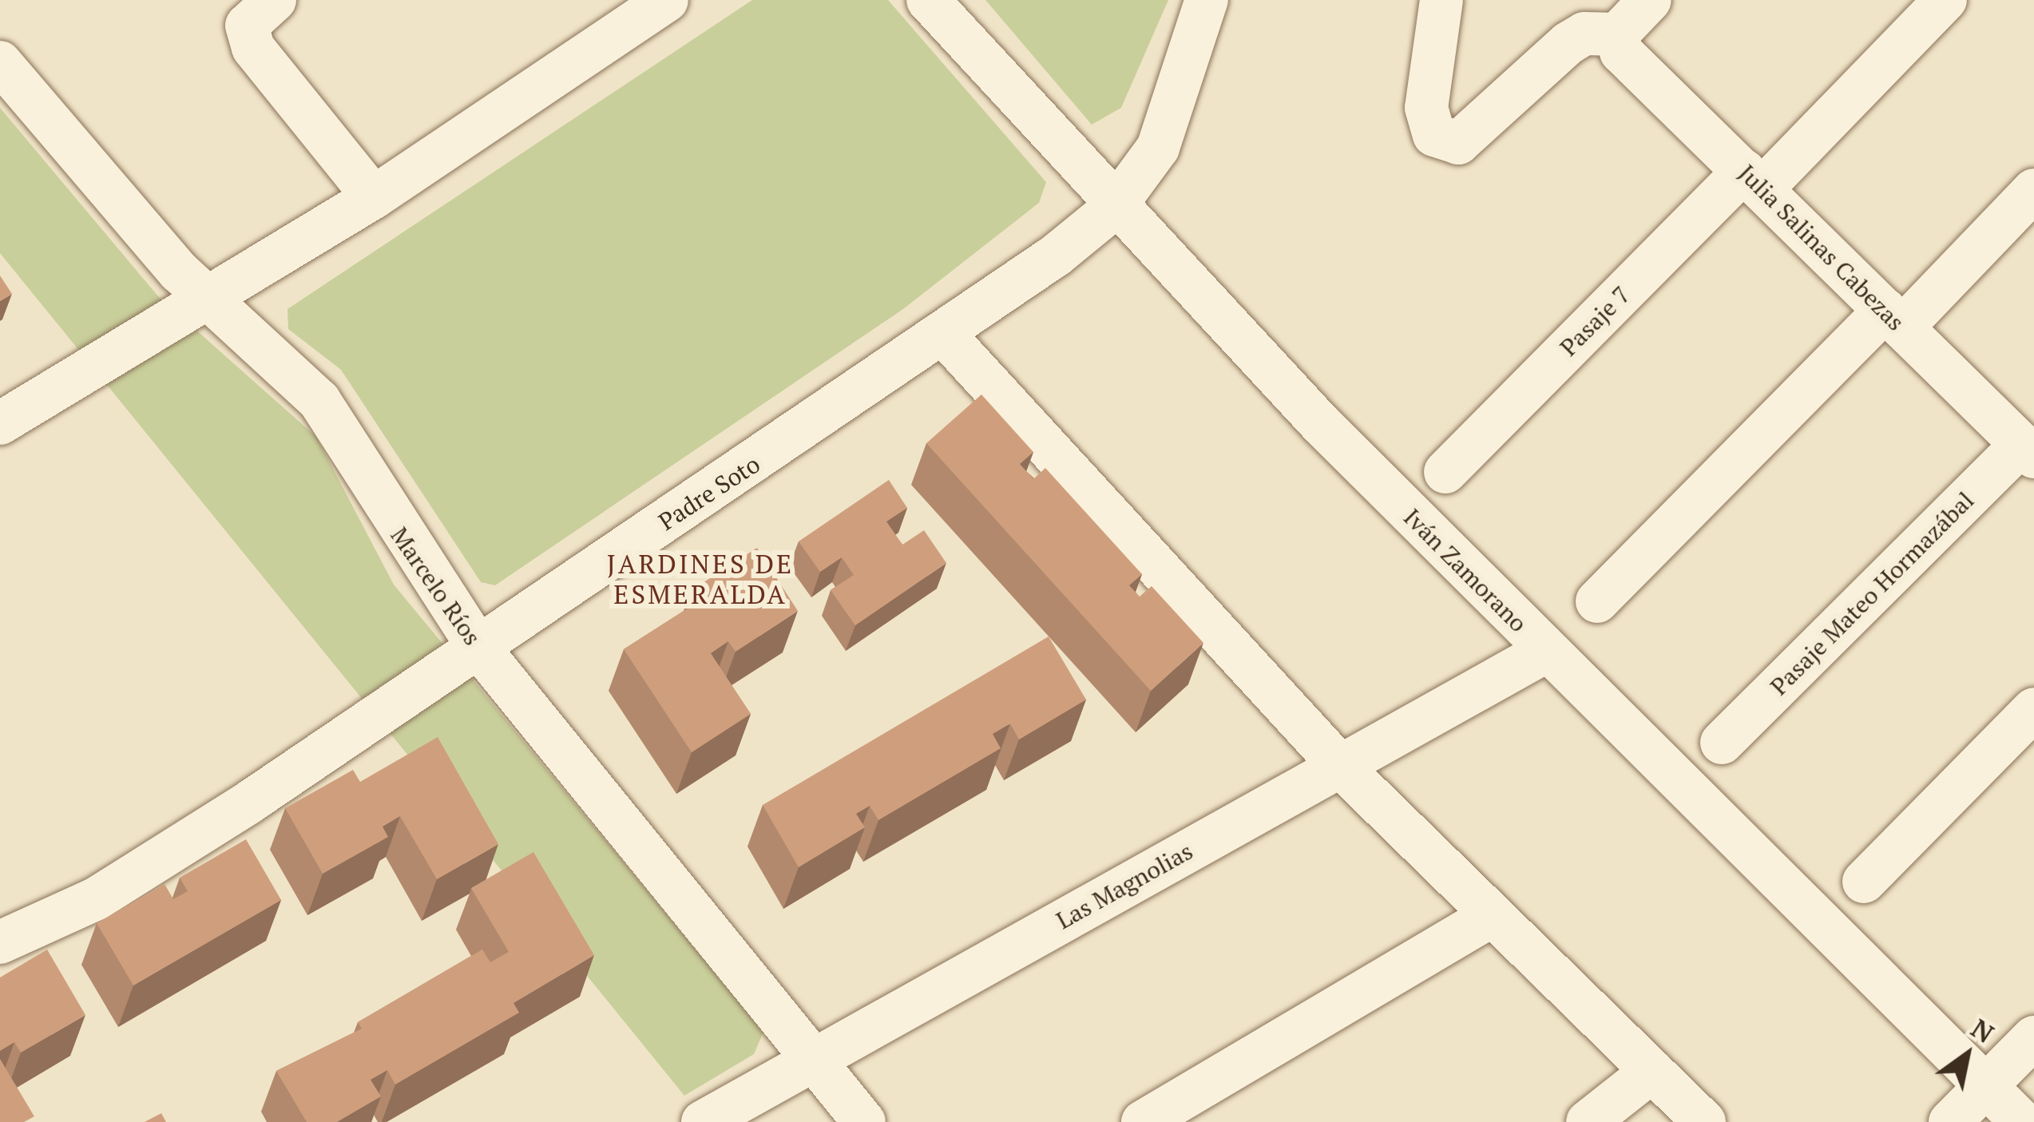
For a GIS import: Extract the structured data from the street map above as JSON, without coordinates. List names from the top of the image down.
{
  "streets": {
    "street": [
      "Julia Salinas Cabezas",
      "Pasaje 7",
      "Padre Soto",
      "Iván Zamorano",
      "Marcelo Ríos",
      "Pasaje Mateo Hormazábal",
      "Las Magnolias"
    ]
  },
  "crossings": [
    ["Julia Salinas Cabezas", "Pasaje 7"],
    ["Julia Salinas Cabezas", "Pasaje Mateo Hormazábal"],
    ["Padre Soto", "Iván Zamorano"],
    ["Padre Soto", "Marcelo Ríos"],
    ["Iván Zamorano", "Las Magnolias"],
    ["Marcelo Ríos", "Las Magnolias"]
  ],
  "districts": ["JARDINES DE ESMERALDA"],
  "north": "top right"
}
